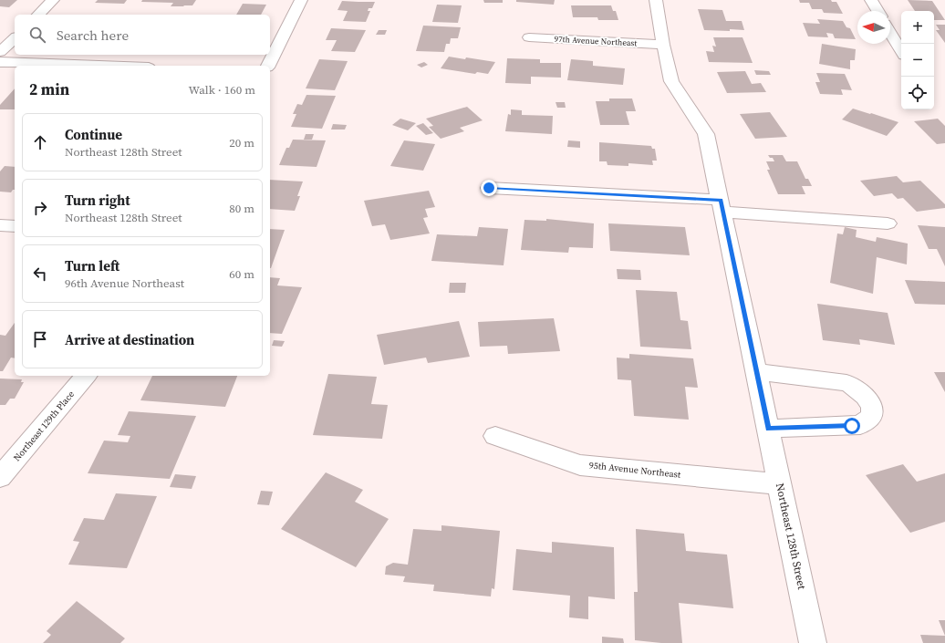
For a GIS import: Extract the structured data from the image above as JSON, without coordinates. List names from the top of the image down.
{
  "streets": {
    "street": [
      "97th Avenue Northeast",
      "Northeast 129th Place",
      "95th Avenue Northeast",
      "Northeast 128th Street"
    ]
  },
  "crossings": [
    ["97th Avenue Northeast", "Northeast 128th Street"],
    ["95th Avenue Northeast", "Northeast 128th Street"]
  ],
  "north": "left",
  "page": {
    "map_buttons": ["+", "−"],
    "search": "Search here",
    "heading": ["2 min", "Walk · 160 m"],
    "list": [
      ["Continue", "Northeast 128th Street", "20 m"],
      ["Turn right", "Northeast 128th Street", "80 m"],
      ["Turn left", "96th Avenue Northeast", "60 m"],
      "Arrive at destination"
    ]
  }
}
